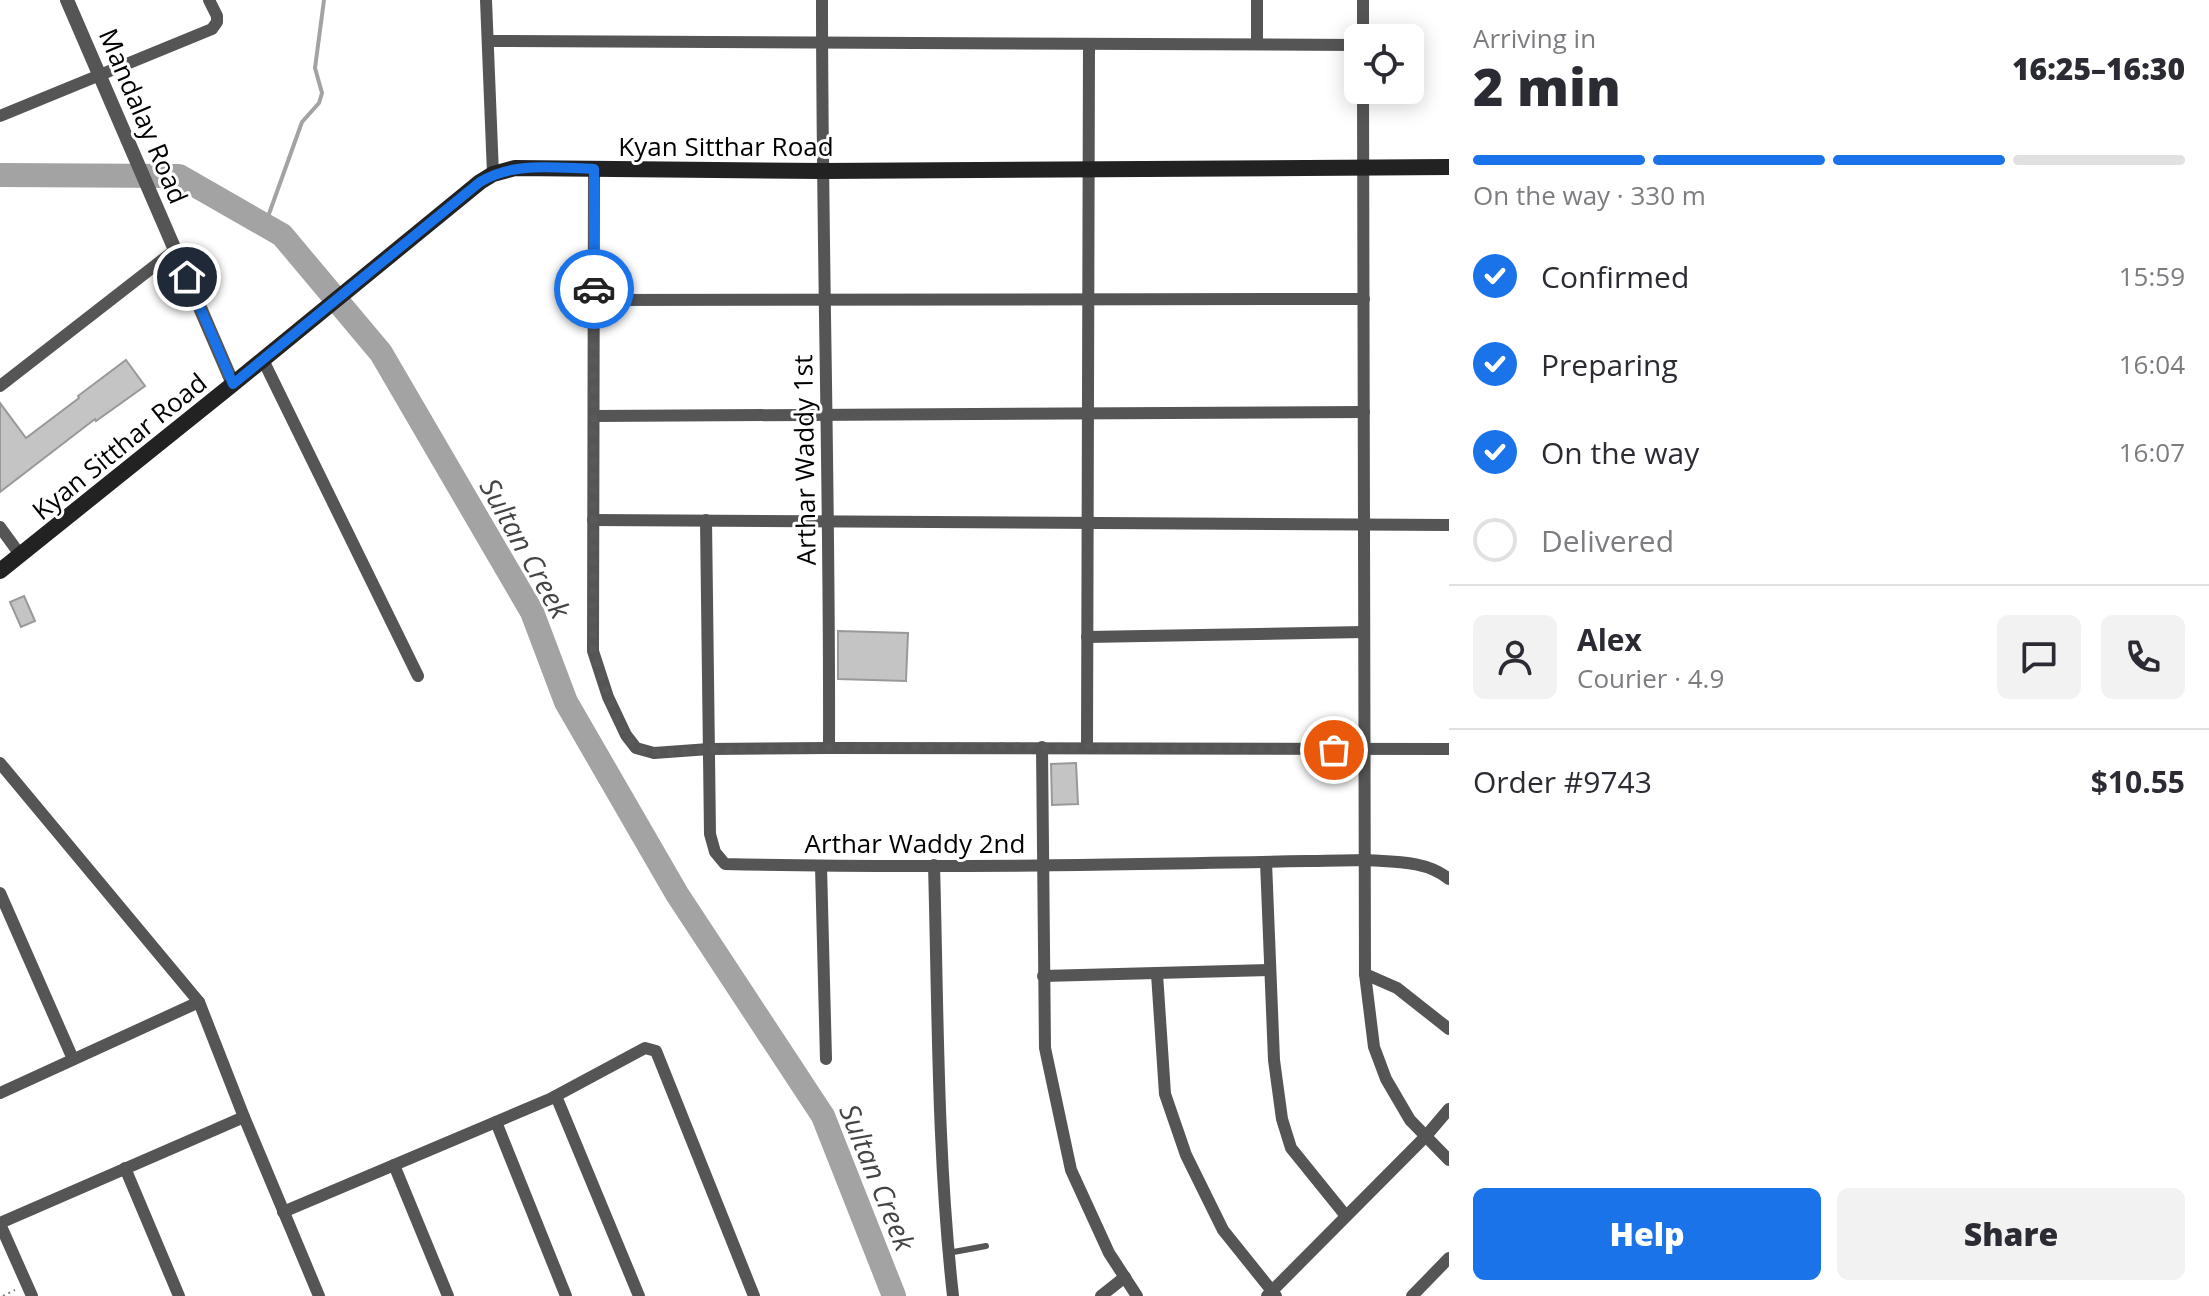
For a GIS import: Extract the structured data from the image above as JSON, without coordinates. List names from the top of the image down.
{
  "streets": {
    "main road": ["Kyan Sitthar Road"],
    "street": ["Mandalay Road", "Arthar Waddy 1st", "Arthar Waddy 2nd"]
  },
  "crossings": [
    ["Mandalay Road", "Kyan Sitthar Road"],
    ["Kyan Sitthar Road", "Arthar Waddy 1st"]
  ],
  "water": ["Sultan Creek"],
  "page": {
    "heading": ["2 min", "Arriving in", "16:25–16:30"],
    "panel": [
      "Alex",
      "Courier · 4.9",
      "Order #9743",
      "$10.55"
    ],
    "bar": "On the way · 330 m",
    "list": [
      ["Confirmed", "15:59"],
      ["Preparing", "16:04"],
      ["On the way", "16:07"],
      "Delivered"
    ],
    "buttons": ["Help", "Share"]
  }
}
